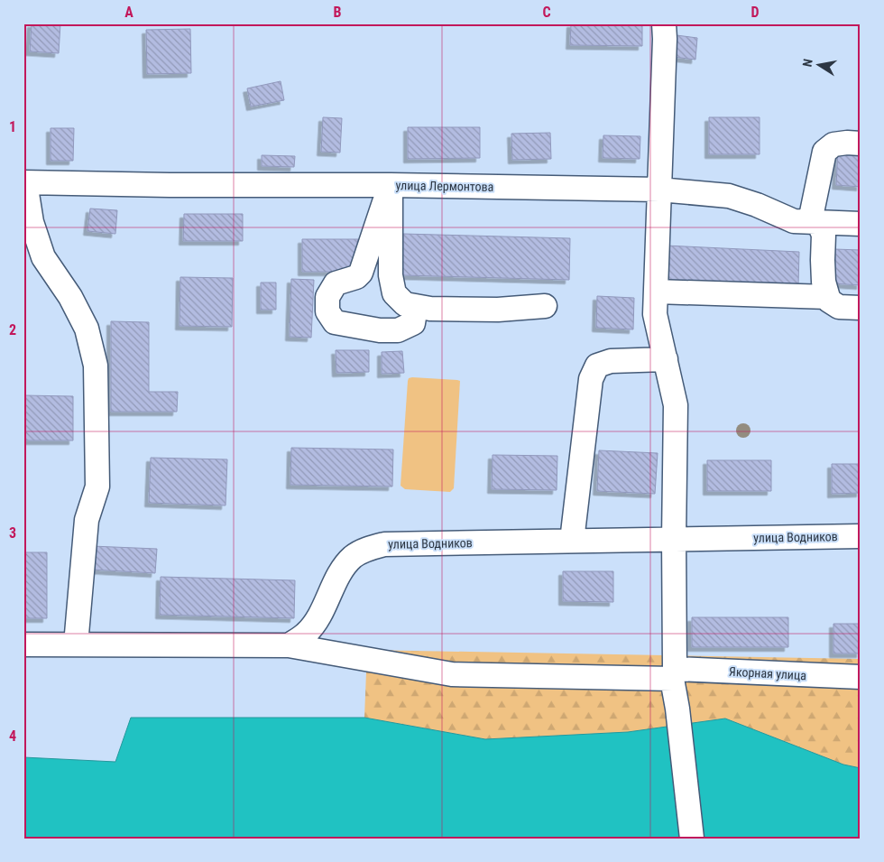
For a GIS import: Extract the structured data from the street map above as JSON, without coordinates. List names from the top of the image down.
{
  "streets": {
    "street": ["улица Лермонтова", "улица Водников", "Якорная улица"]
  },
  "crossings": [
    ["улица Водников", "Якорная улица"]
  ],
  "north": "left",
  "grid": {
    "columns": [
      "A",
      "B",
      "C",
      "D"
    ],
    "rows": [
      "1",
      "2",
      "3",
      "4"
    ]
  }
}
